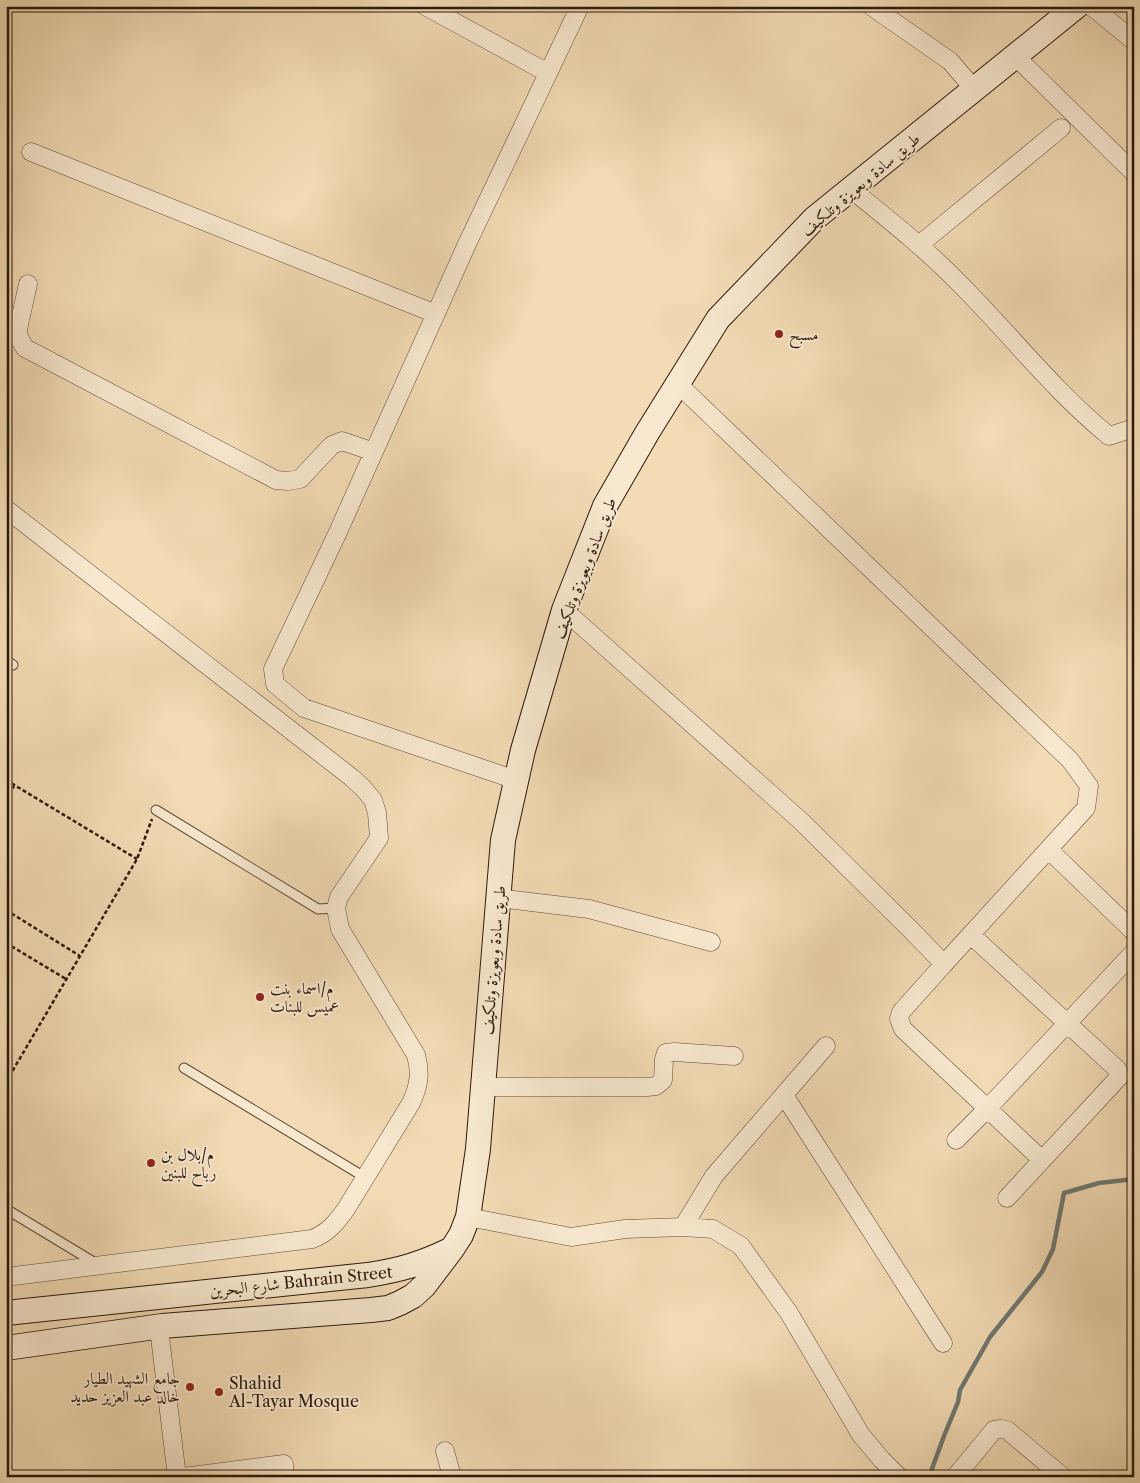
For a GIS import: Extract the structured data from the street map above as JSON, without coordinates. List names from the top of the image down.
{
  "streets": {
    "main road": ["طريق سادة وبعويزة وتلكيف", "شارع البحرين Bahrain Street"]
  },
  "crossings": [
    ["طريق سادة وبعويزة وتلكيف", "شارع البحرين Bahrain Street"]
  ],
  "places": [
    "مسبح",
    "م/اسماء بنت عميس للبنات",
    "م/بلال بن رباح للبنين",
    "جامع الشهيد الطيار خالد عبد العزيز حديد",
    "Shahid Al-Tayar Mosque"
  ]
}
